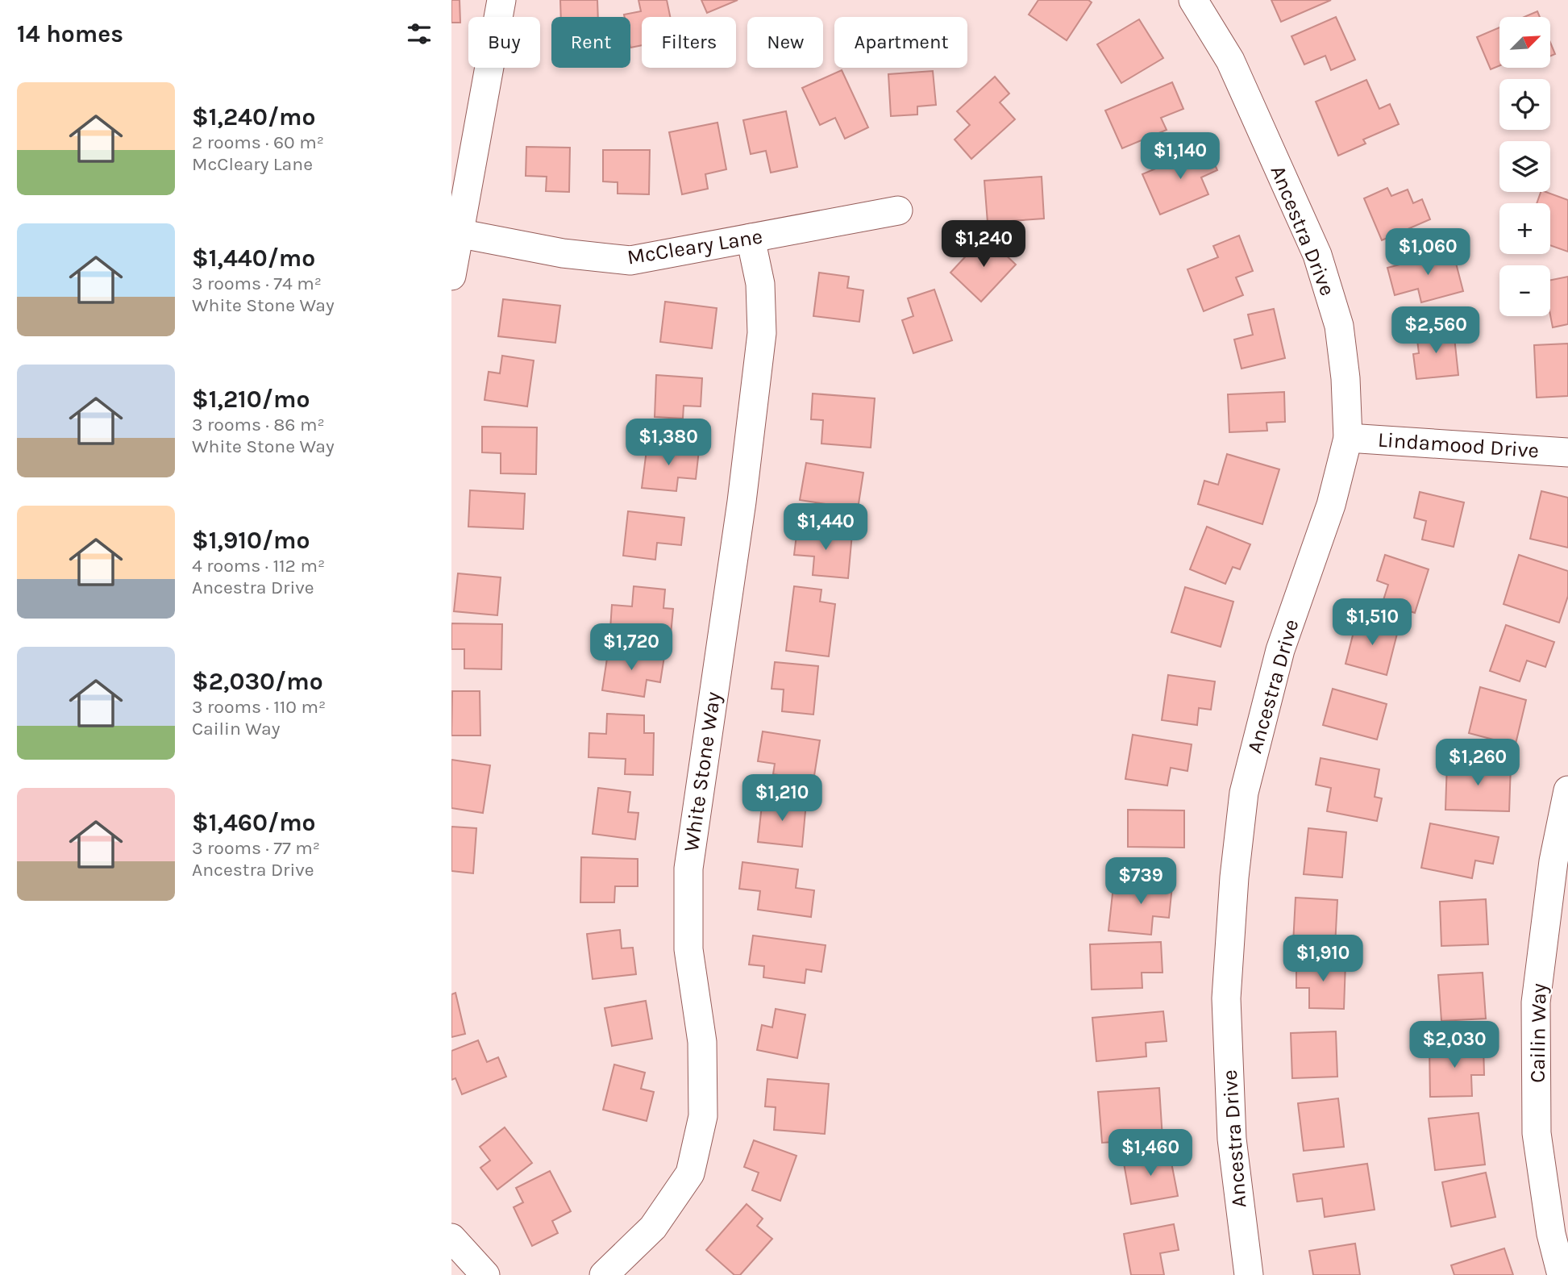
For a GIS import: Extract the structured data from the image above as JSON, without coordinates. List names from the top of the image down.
{
  "streets": {
    "street": [
      "Ancestra Drive",
      "McCleary Lane",
      "Lindamood Drive",
      "White Stone Way",
      "Cailin Way"
    ]
  },
  "crossings": [
    ["Ancestra Drive", "Lindamood Drive"],
    ["McCleary Lane", "White Stone Way"]
  ],
  "north": "top right",
  "page": {
    "heading": "14 homes",
    "map_buttons": ["+", "−"],
    "chip": [
      "Buy",
      "Rent",
      "Filters",
      "New",
      "Apartment"
    ],
    "list": [
      {
        "name": "$1,240/mo",
        "note": "2 rooms · 60 m² · McCleary Lane"
      },
      {
        "name": "$1,440/mo",
        "note": "3 rooms · 74 m² · White Stone Way"
      },
      {
        "name": "$1,210/mo",
        "note": "3 rooms · 86 m² · White Stone Way"
      },
      {
        "name": "$1,910/mo",
        "note": "4 rooms · 112 m² · Ancestra Drive"
      },
      {
        "name": "$2,030/mo",
        "note": "3 rooms · 110 m² · Cailin Way"
      },
      {
        "name": "$1,460/mo",
        "note": "3 rooms · 77 m² · Ancestra Drive"
      }
    ],
    "price": [
      "$1,140",
      "$1,240",
      "$1,060",
      "$2,560",
      "$1,380",
      "$1,440",
      "$1,510",
      "$1,720",
      "$1,260",
      "$1,210",
      "$739",
      "$1,910",
      "$2,030",
      "$1,460"
    ]
  }
}
